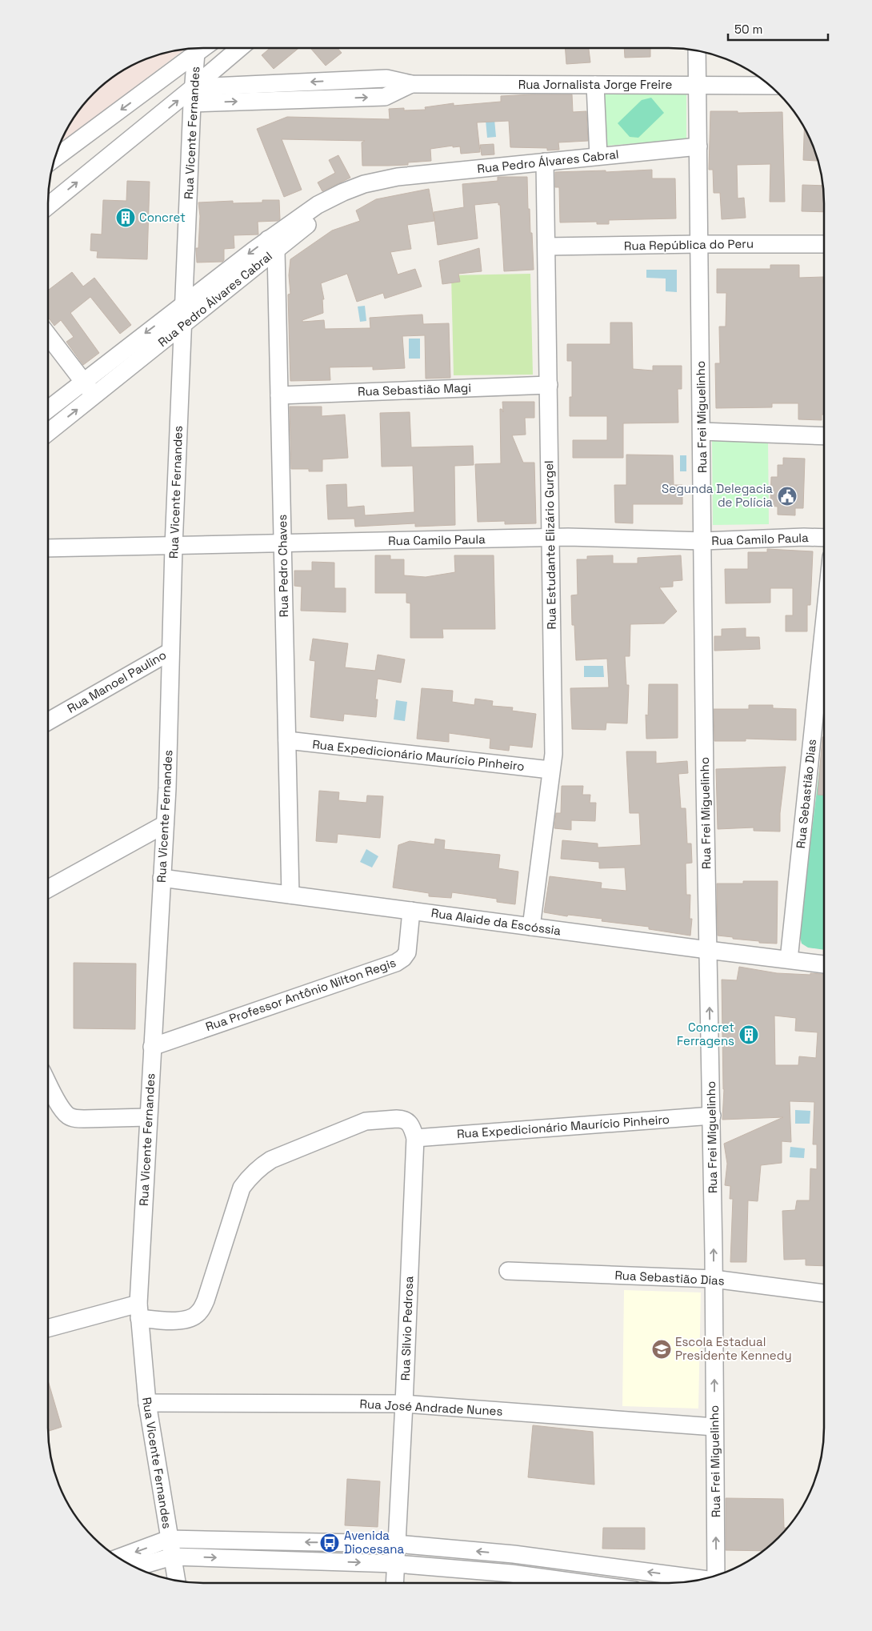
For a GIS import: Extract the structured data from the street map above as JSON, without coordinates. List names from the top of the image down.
{
  "streets": {
    "street": [
      "Rua Jornalista Jorge Freire",
      "Rua Vicente Fernandes",
      "Rua Pedro Álvares Cabral",
      "Rua República do Peru",
      "Rua Sebastião Magi",
      "Rua Frei Miguelinho",
      "Rua Camilo Paula",
      "Rua Estudante Elizário Gurgel",
      "Rua Pedro Chaves",
      "Rua Manoel Paulino",
      "Rua Expedicionário Maurício Pinheiro",
      "Rua Sebastião Dias",
      "Rua Alaide da Escóssia",
      "Rua Professor Antônio Nilton Regis",
      "Rua Silvio Pedrosa",
      "Rua José Andrade Nunes"
    ]
  },
  "crossings": [
    ["Rua Jornalista Jorge Freire", "Rua Vicente Fernandes"],
    ["Rua Jornalista Jorge Freire", "Rua Frei Miguelinho"],
    ["Rua Vicente Fernandes", "Rua Pedro Álvares Cabral"],
    ["Rua Vicente Fernandes", "Rua Camilo Paula"],
    ["Rua Vicente Fernandes", "Rua Manoel Paulino"],
    ["Rua Vicente Fernandes", "Rua Alaide da Escóssia"],
    ["Rua Vicente Fernandes", "Rua Professor Antônio Nilton Regis"],
    ["Rua Vicente Fernandes", "Rua José Andrade Nunes"],
    ["Rua Pedro Álvares Cabral", "Rua Frei Miguelinho"],
    ["Rua Pedro Álvares Cabral", "Rua Estudante Elizário Gurgel"],
    ["Rua Pedro Álvares Cabral", "Rua Pedro Chaves"],
    ["Rua República do Peru", "Rua Frei Miguelinho"],
    ["Rua República do Peru", "Rua Estudante Elizário Gurgel"],
    ["Rua Sebastião Magi", "Rua Estudante Elizário Gurgel"],
    ["Rua Sebastião Magi", "Rua Pedro Chaves"],
    ["Rua Frei Miguelinho", "Rua Camilo Paula"],
    ["Rua Frei Miguelinho", "Rua Expedicionário Maurício Pinheiro"],
    ["Rua Frei Miguelinho", "Rua Sebastião Dias"],
    ["Rua Frei Miguelinho", "Rua Alaide da Escóssia"],
    ["Rua Frei Miguelinho", "Rua José Andrade Nunes"],
    ["Rua Camilo Paula", "Rua Estudante Elizário Gurgel"],
    ["Rua Camilo Paula", "Rua Pedro Chaves"],
    ["Rua Estudante Elizário Gurgel", "Rua Expedicionário Maurício Pinheiro"],
    ["Rua Estudante Elizário Gurgel", "Rua Alaide da Escóssia"],
    ["Rua Pedro Chaves", "Rua Expedicionário Maurício Pinheiro"],
    ["Rua Pedro Chaves", "Rua Alaide da Escóssia"],
    ["Rua Expedicionário Maurício Pinheiro", "Rua Silvio Pedrosa"],
    ["Rua Sebastião Dias", "Rua Alaide da Escóssia"],
    ["Rua Alaide da Escóssia", "Rua Professor Antônio Nilton Regis"],
    ["Rua Silvio Pedrosa", "Rua José Andrade Nunes"]
  ],
  "one_way": ["Rua Frei Miguelinho"],
  "places": {
    "building": ["Concret", "Concret Ferragens"],
    "public building": ["Segunda Delegacia de Polícia"],
    "school or university": ["Escola Estadual Presidente Kennedy"],
    "bus stop": ["Avenida Diocesana"]
  },
  "scale_bar": "50 m"
}
